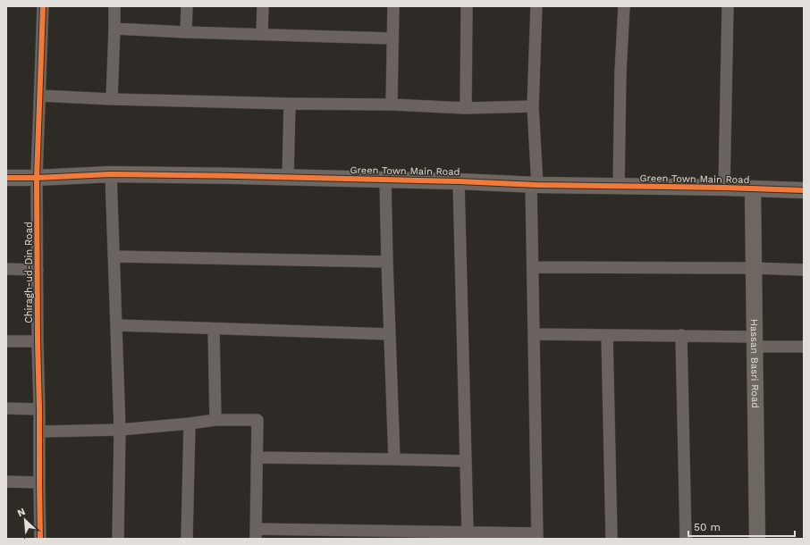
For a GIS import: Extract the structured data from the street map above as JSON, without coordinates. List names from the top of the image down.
{
  "streets": {
    "street": ["Green Town Main Road", "Chiragh-ud-Din Road", "Hassan Basri Road"]
  },
  "crossings": [
    ["Green Town Main Road", "Chiragh-ud-Din Road"],
    ["Green Town Main Road", "Hassan Basri Road"]
  ],
  "scale_bar": "50 m",
  "north": "top left"
}
